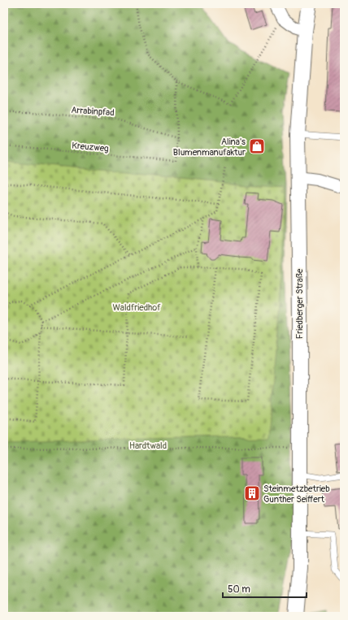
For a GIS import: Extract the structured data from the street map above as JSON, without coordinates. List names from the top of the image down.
{
  "streets": {
    "street": ["Friedberger Straße"],
    "path": ["Arrabinpfad", "Kreuzweg"]
  },
  "crossings": [
    ["Arrabinpfad", "Kreuzweg"]
  ],
  "parks": ["Waldfriedhof", "Hardtwald"],
  "places": {
    "shop": ["Alina's Blumenmanufaktur"],
    "building": ["Steinmetzbetrieb Gunther Seiffert"]
  },
  "scale_bar": "50 m"
}
